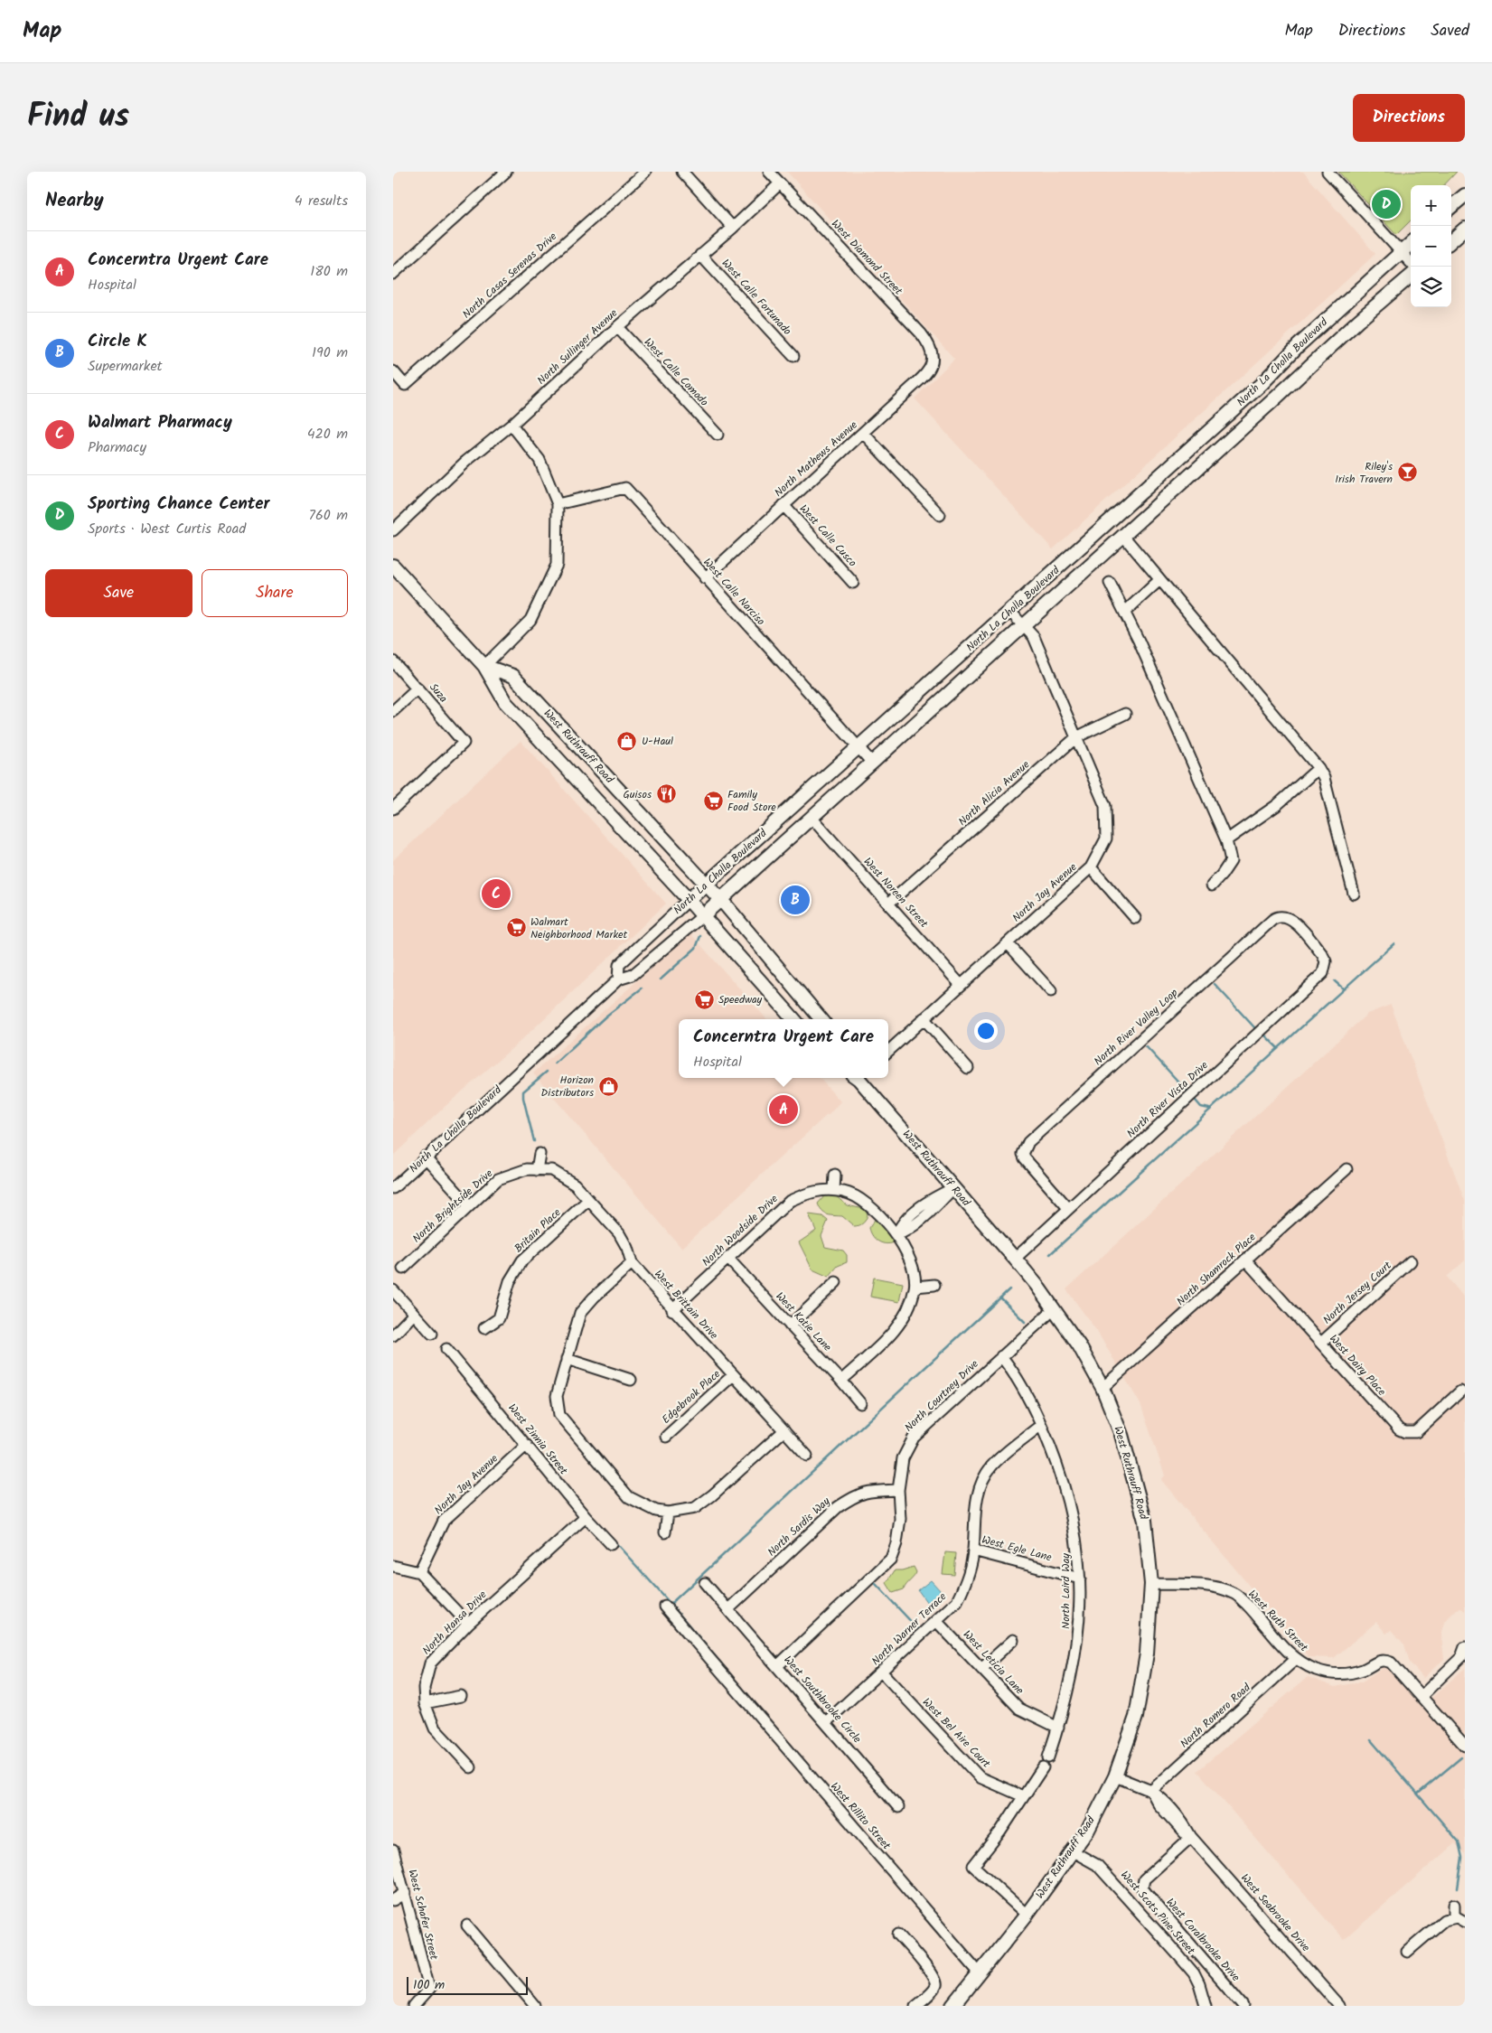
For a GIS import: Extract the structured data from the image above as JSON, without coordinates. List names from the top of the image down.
{
  "streets": {
    "main road": ["North La Cholla Boulevard", "West Ruthrauff Road"],
    "street": [
      "West Diamond Street",
      "North Casas Serenas Drive",
      "West Calle Fortunado",
      "North Sullinger Avenue",
      "West Calle Comodo",
      "North Mathews Avenue",
      "West Calle Cusco",
      "West Calle Narciso",
      "Suza",
      "North Alicia Avenue",
      "West Noreen Street",
      "North Jay Avenue",
      "North River Valley Loop",
      "North River Vista Drive",
      "North Brightside Drive",
      "Britain Place",
      "North Woodside Drive",
      "North Shamrock Place",
      "North Jersey Court",
      "West Brittain Drive",
      "West Katie Lane",
      "West Dairy Place",
      "North Courtney Drive",
      "Edgebrook Place",
      "West Zinnia Street",
      "North Sardis Way",
      "West Egle Lane",
      "North Laird Way",
      "West Ruth Street",
      "North Hansa Drive",
      "North Warner Terrace",
      "West Leticia Lane",
      "West Southbrooke Circle",
      "North Romero Road",
      "West Bel Aire Court",
      "West Rillito Street",
      "West Scots Pine Street",
      "West Seabrooke Drive",
      "West Schafer Street",
      "West Coralbrooke Drive"
    ]
  },
  "crossings": [
    ["West Diamond Street", "North Sullinger Avenue"],
    ["West Diamond Street", "North Mathews Avenue"],
    ["West Calle Fortunado", "North Sullinger Avenue"],
    ["North Sullinger Avenue", "West Calle Comodo"],
    ["North La Cholla Boulevard", "West Calle Narciso"],
    ["North La Cholla Boulevard", "West Ruthrauff Road"],
    ["North La Cholla Boulevard", "West Noreen Street"],
    ["North La Cholla Boulevard", "North Jay Avenue"],
    ["North Mathews Avenue", "West Calle Cusco"],
    ["North Mathews Avenue", "West Calle Narciso"],
    ["West Ruthrauff Road", "North River Vista Drive"],
    ["West Ruthrauff Road", "North Shamrock Place"],
    ["West Ruthrauff Road", "North Courtney Drive"],
    ["West Ruthrauff Road", "West Ruth Street"],
    ["West Ruthrauff Road", "West Rillito Street"],
    ["West Ruthrauff Road", "West Scots Pine Street"],
    ["North Alicia Avenue", "West Noreen Street"],
    ["North Alicia Avenue", "North Jay Avenue"],
    ["West Noreen Street", "North Jay Avenue"],
    ["North Jay Avenue", "West Zinnia Street"],
    ["North River Valley Loop", "North River Vista Drive"],
    ["North Brightside Drive", "West Brittain Drive"],
    ["Britain Place", "West Brittain Drive"],
    ["North Woodside Drive", "West Brittain Drive"],
    ["North Woodside Drive", "West Katie Lane"],
    ["North Shamrock Place", "West Dairy Place"],
    ["North Jersey Court", "West Dairy Place"],
    ["West Brittain Drive", "Edgebrook Place"],
    ["North Courtney Drive", "North Sardis Way"],
    ["North Courtney Drive", "North Laird Way"],
    ["North Courtney Drive", "West Southbrooke Circle"],
    ["West Zinnia Street", "North Hansa Drive"],
    ["North Sardis Way", "West Southbrooke Circle"],
    ["West Egle Lane", "North Laird Way"],
    ["West Egle Lane", "North Warner Terrace"],
    ["North Laird Way", "North Warner Terrace"],
    ["North Laird Way", "West Leticia Lane"],
    ["West Ruth Street", "North Romero Road"],
    ["North Warner Terrace", "West Leticia Lane"],
    ["North Warner Terrace", "West Southbrooke Circle"],
    ["North Warner Terrace", "West Bel Aire Court"],
    ["West Seabrooke Drive", "West Coralbrooke Drive"]
  ],
  "places": {
    "bar": ["Riley's Irish Travern"],
    "shop": ["U-Haul", "Horizon Distributors"],
    "restaurant": ["Guisos"],
    "supermarket": ["Family Food Store", "Walmart Neighborhood Market", "Speedway"]
  },
  "scale_bar": "100 m",
  "page": {
    "header": "Map",
    "nav": ["Map", "Directions", "Saved"],
    "title": "Find us",
    "buttons": [
      "Directions",
      ["Save", "Share"]
    ],
    "heading": ["Nearby", "4 results"],
    "map_buttons": ["+", "−"],
    "pins": [
      "D",
      "C",
      "B",
      "A"
    ],
    "list": [
      {
        "mark": "A",
        "name": "Concerntra Urgent Care",
        "note": "Hospital",
        "value": "180 m"
      },
      {
        "mark": "B",
        "name": "Circle K",
        "note": "Supermarket",
        "value": "190 m"
      },
      {
        "mark": "C",
        "name": "Walmart Pharmacy",
        "note": "Pharmacy",
        "value": "420 m"
      },
      {
        "mark": "D",
        "name": "Sporting Chance Center",
        "note": "Sports · West Curtis Road",
        "value": "760 m"
      }
    ],
    "popup": ["Concerntra Urgent Care", "Hospital"],
    "scale": "100 m"
  }
}
